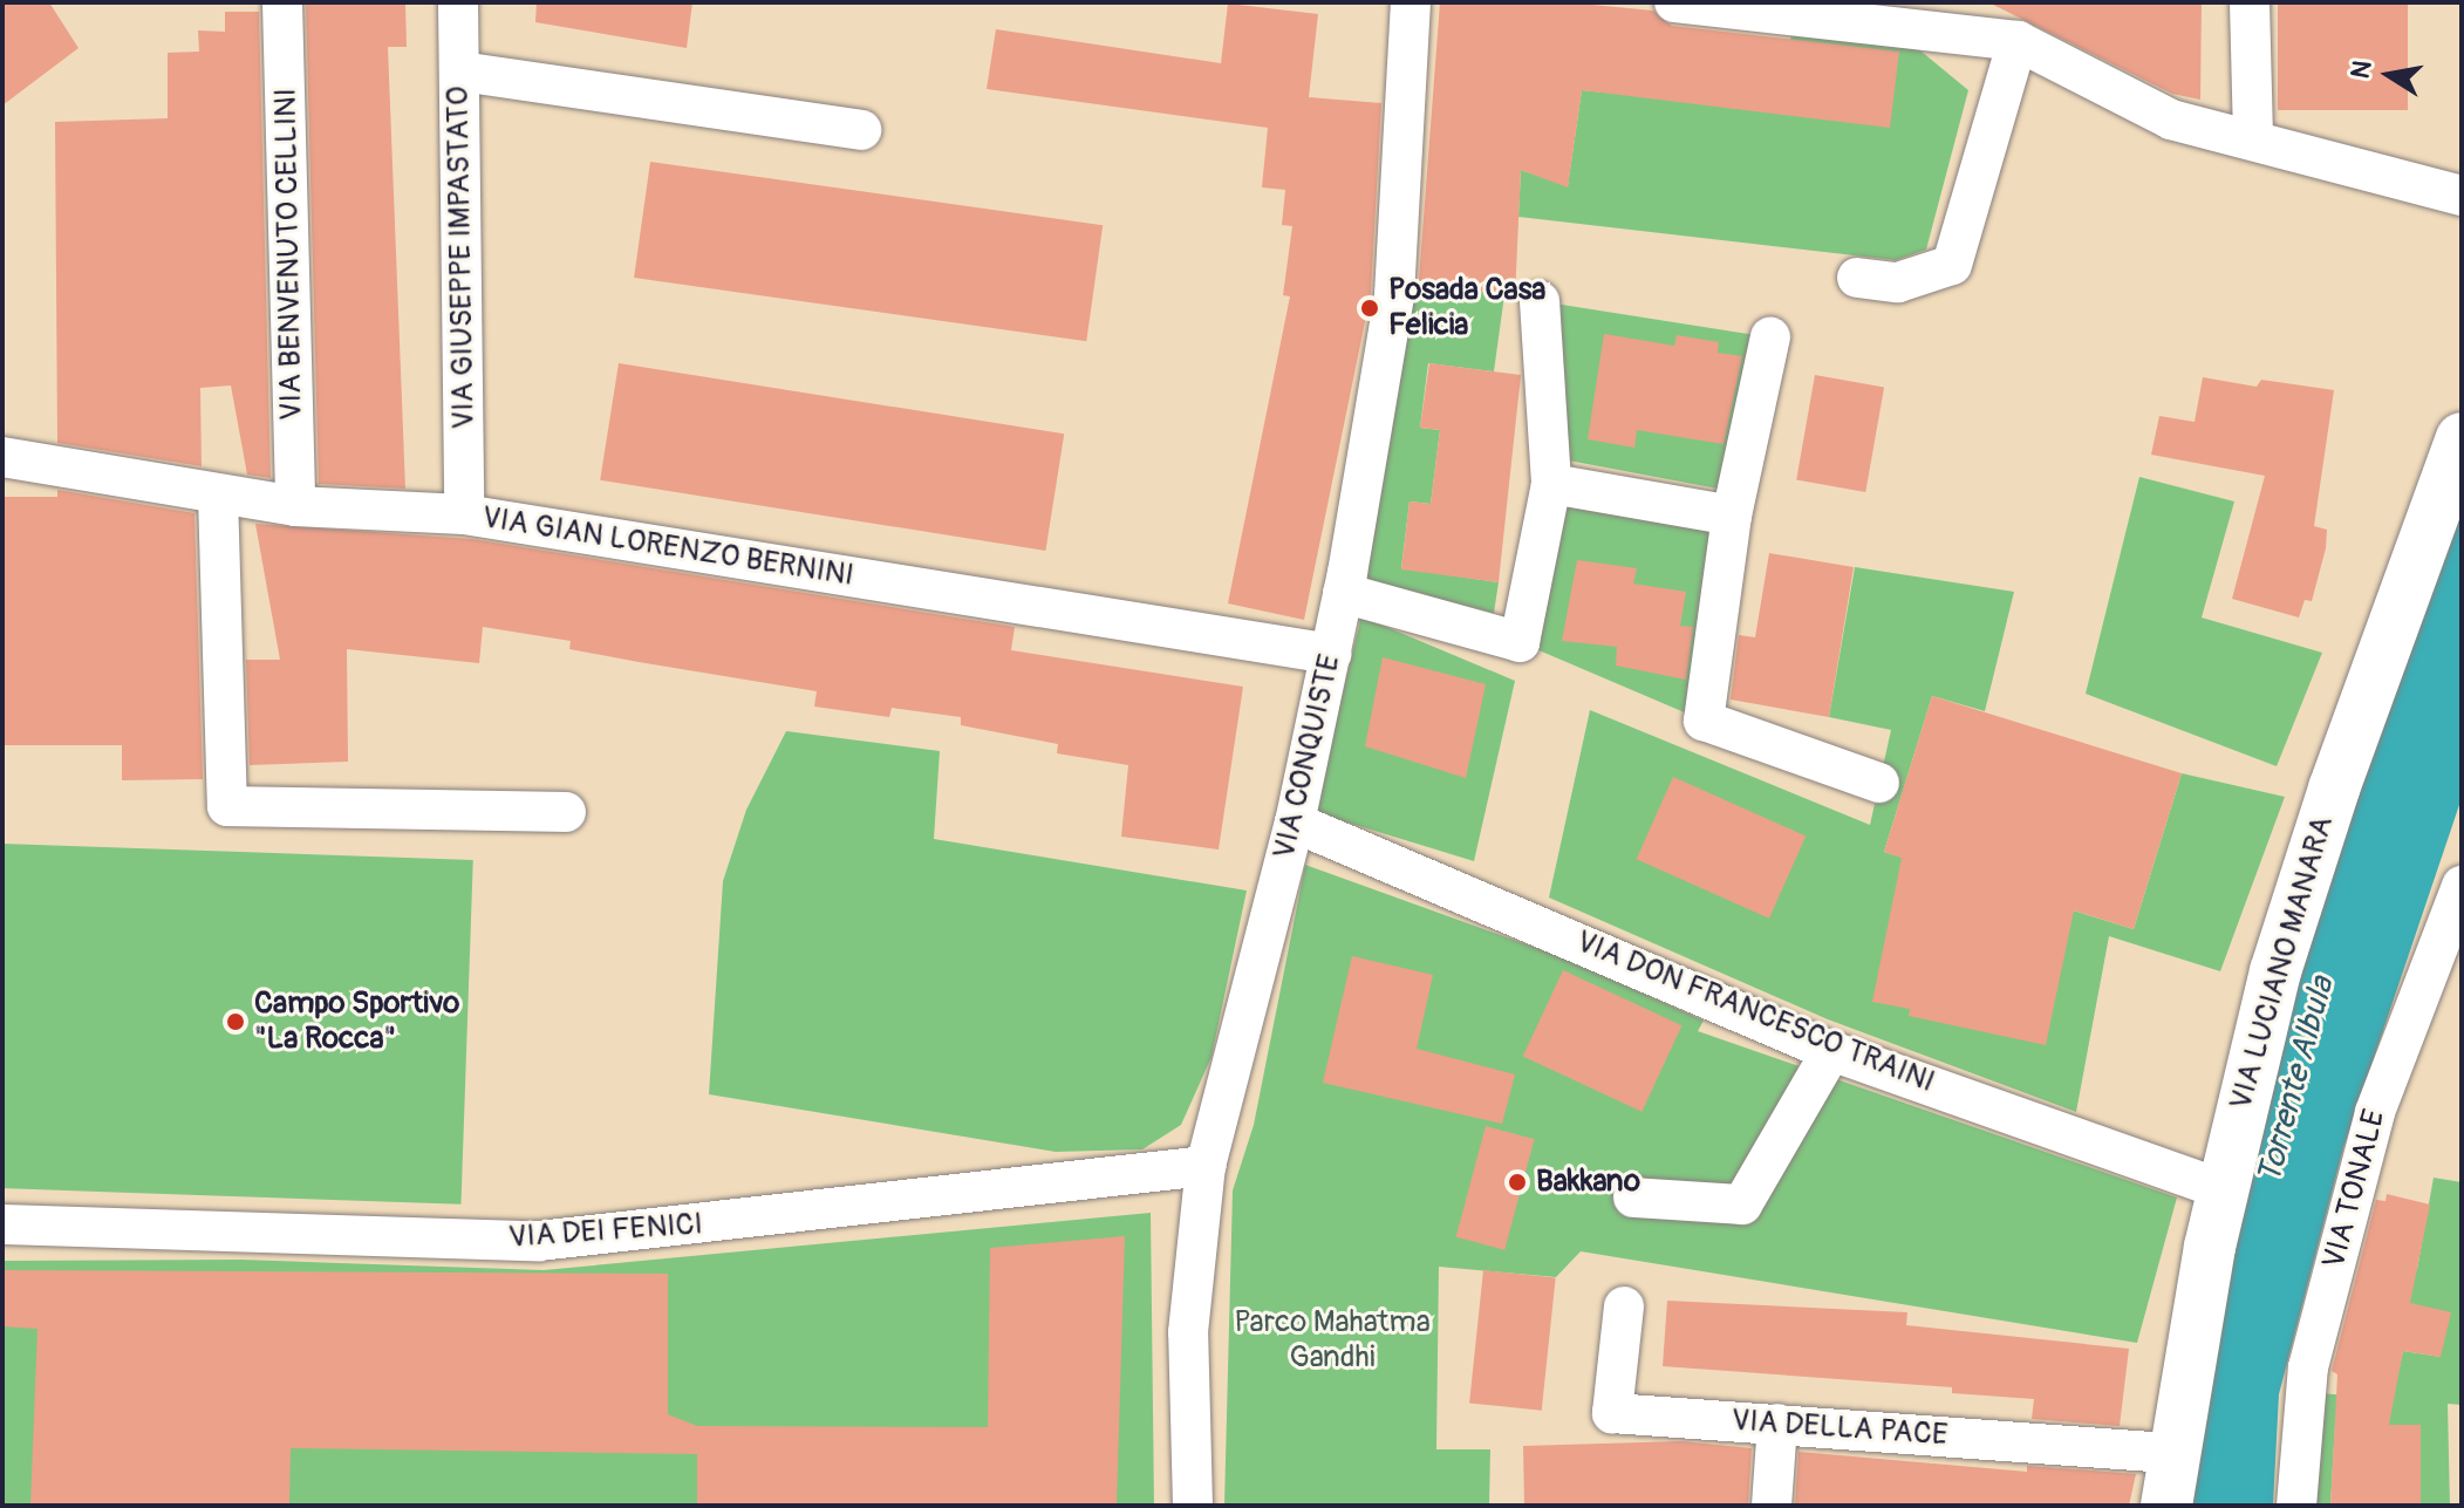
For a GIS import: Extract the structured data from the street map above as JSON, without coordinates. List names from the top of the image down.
{
  "streets": {
    "main road": ["VIA LUCIANO MANARA"],
    "street": [
      "VIA BENVENUTO CELLINI",
      "VIA GIUSEPPE IMPASTATO",
      "VIA GIAN LORENZO BERNINI",
      "VIA CONQUISTE",
      "VIA DON FRANCESCO TRAINI",
      "VIA TONALE",
      "VIA DEI FENICI",
      "VIA DELLA PACE"
    ]
  },
  "crossings": [
    ["VIA BENVENUTO CELLINI", "VIA GIAN LORENZO BERNINI"],
    ["VIA GIUSEPPE IMPASTATO", "VIA GIAN LORENZO BERNINI"],
    ["VIA GIAN LORENZO BERNINI", "VIA CONQUISTE"],
    ["VIA CONQUISTE", "VIA DON FRANCESCO TRAINI"],
    ["VIA CONQUISTE", "VIA DEI FENICI"],
    ["VIA LUCIANO MANARA", "VIA DON FRANCESCO TRAINI"],
    ["VIA LUCIANO MANARA", "VIA DELLA PACE"]
  ],
  "water": ["Torrente Albula"],
  "parks": ["Parco Mahatma Gandhi"],
  "places": ["Posada Casa Felicia", "Campo Sportivo \"La Rocca\"", "Bakkano"],
  "north": "left"
}
